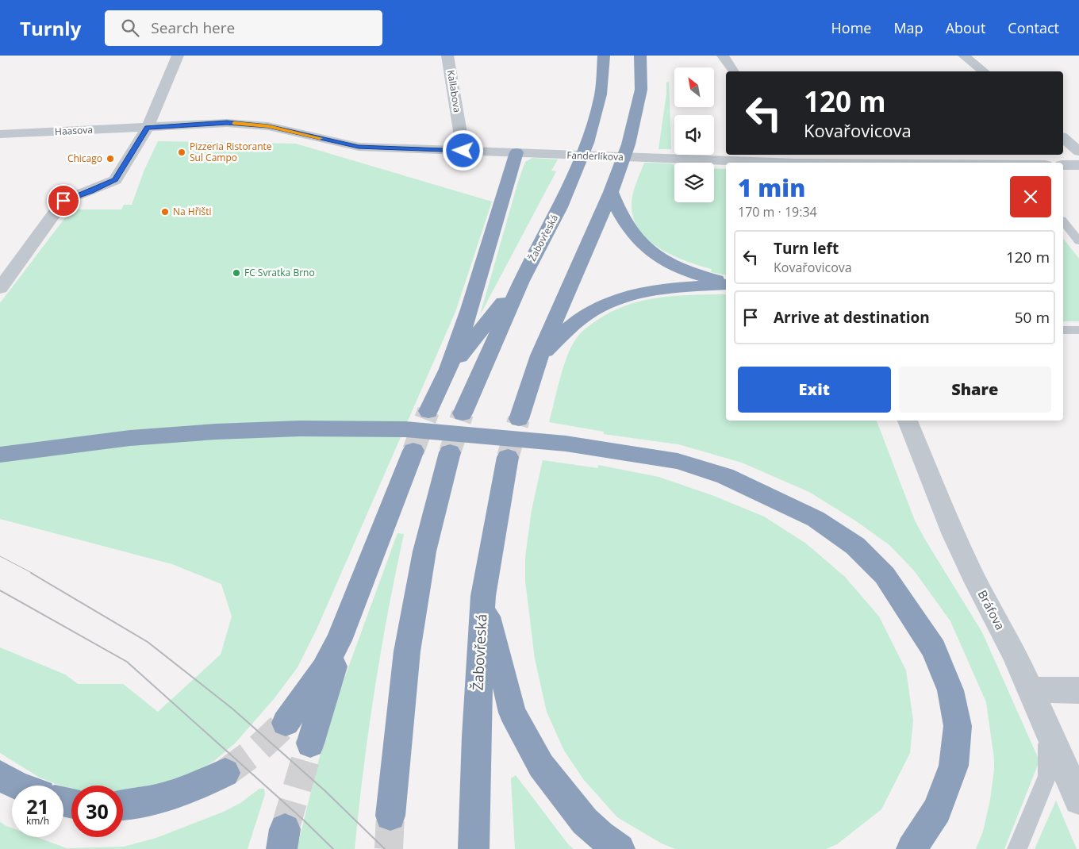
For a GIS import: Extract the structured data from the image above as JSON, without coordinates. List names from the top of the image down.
{
  "streets": {
    "highway": ["Žabovřeská"],
    "street": [
      "Kallabova",
      "Haasova",
      "Fanderlíkova",
      "Bráfova"
    ]
  },
  "crossings": [
    ["Kallabova", "Fanderlíkova"],
    ["Haasova", "Fanderlíkova"]
  ],
  "places": [
    "Pizzeria Ristorante Sul Campo",
    "Chicago",
    "Na Hřišti",
    "FC Svratka Brno"
  ],
  "north": "top left",
  "page": {
    "header": "Turnly",
    "search": "Search here",
    "nav": [
      "Home",
      "Map",
      "About",
      "Contact"
    ],
    "turn": ["120 m", "Kovařovicova"],
    "heading": ["1 min", "170 m · 19:34"],
    "list": [
      {
        "name": "Turn left",
        "note": "Kovařovicova",
        "value": "120 m"
      },
      {
        "name": "Arrive at destination",
        "value": "50 m"
      }
    ],
    "buttons": ["Exit", "Share"],
    "speed": "21 km/h",
    "limit": "30"
  }
}
